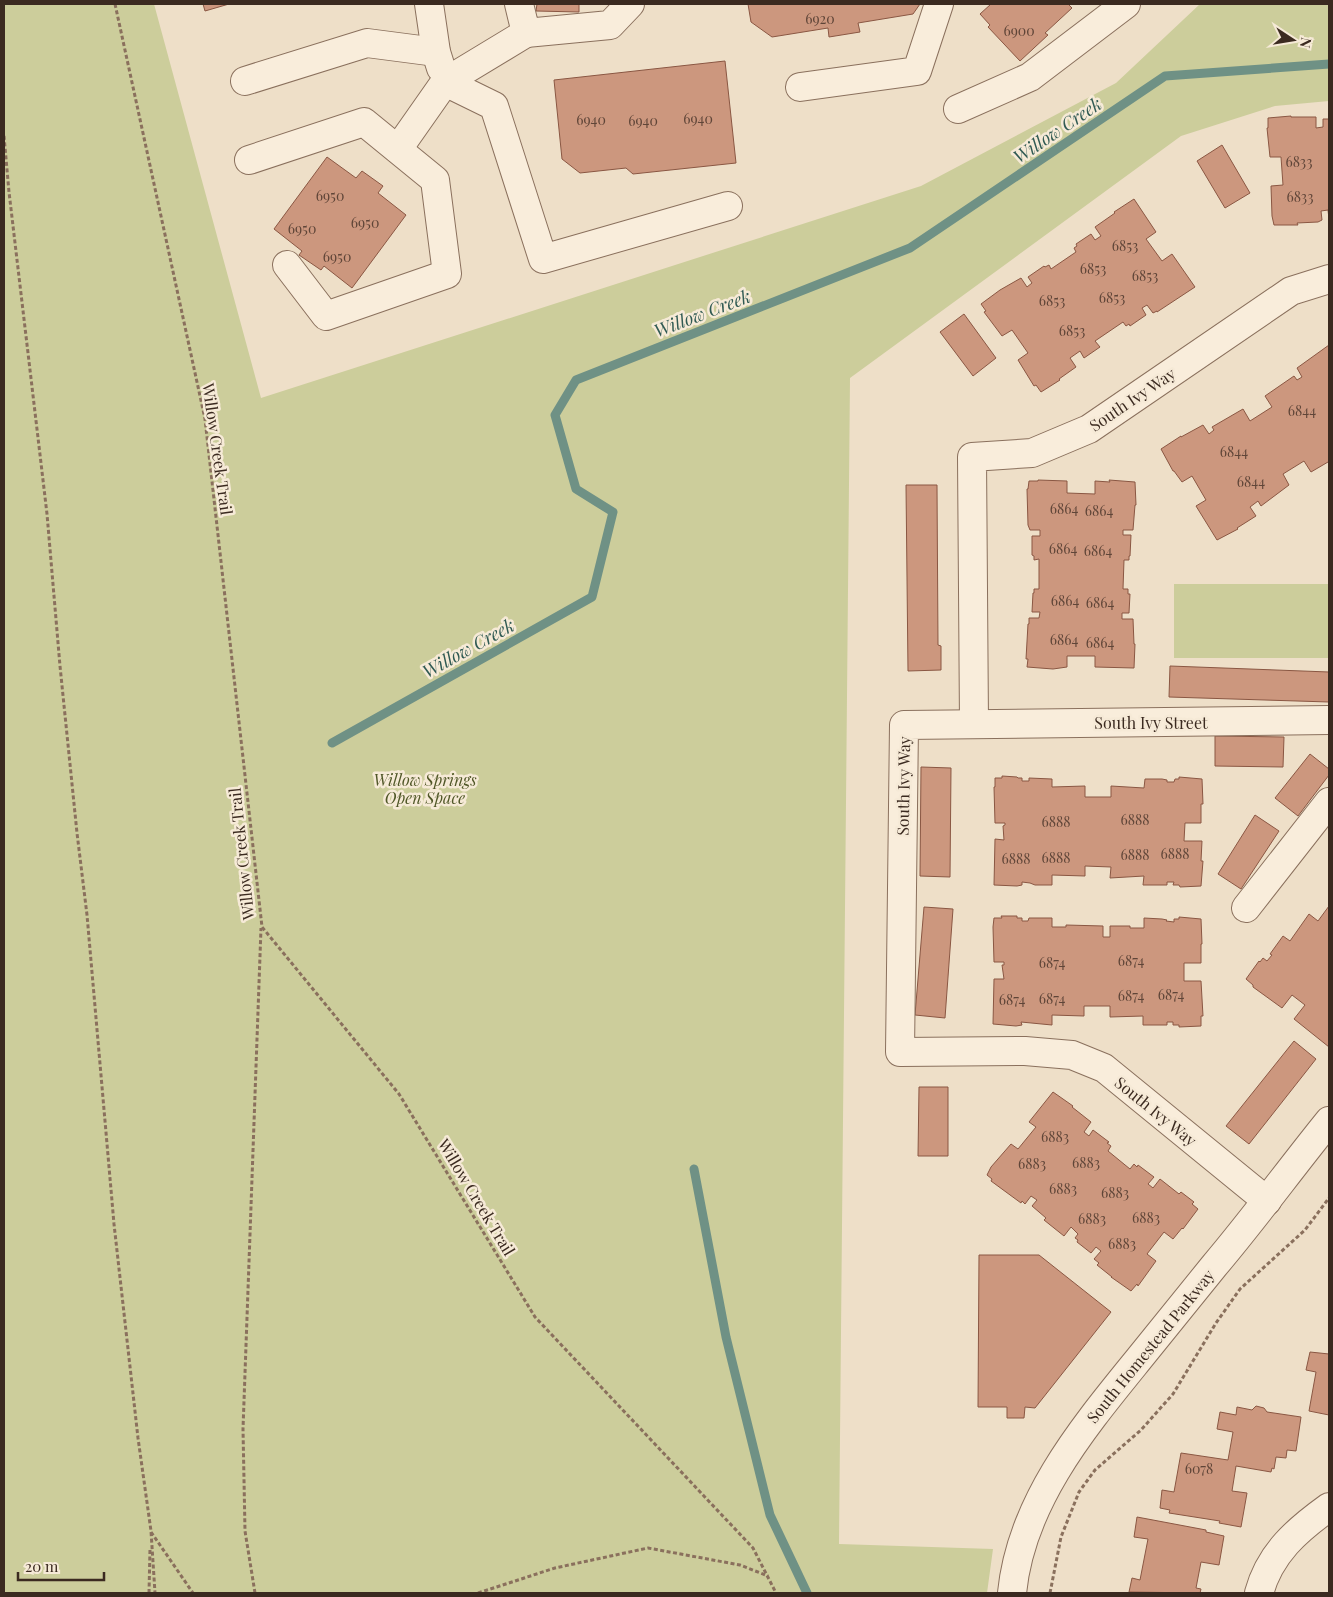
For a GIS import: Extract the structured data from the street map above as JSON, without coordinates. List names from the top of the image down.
{
  "streets": {
    "street": ["South Ivy Way", "South Ivy Street", "South Homestead Parkway"],
    "path": ["Willow Creek Trail"]
  },
  "crossings": [
    ["South Ivy Way", "South Ivy Street"],
    ["South Ivy Way", "South Homestead Parkway"]
  ],
  "water": ["Willow Creek"],
  "parks": ["Willow Springs Open Space"],
  "house_numbers": [
    "6920",
    "6900",
    "6940",
    "6940",
    "6940",
    "6833",
    "6950",
    "6833",
    "6950",
    "6950",
    "6853",
    "6950",
    "6853",
    "6853",
    "6853",
    "6853",
    "6853",
    "6844",
    "6844",
    "6844",
    "6864",
    "6864",
    "6864",
    "6864",
    "6864",
    "6864",
    "6864",
    "6864",
    "6888",
    "6888",
    "6888",
    "6888",
    "6888",
    "6888",
    "6874",
    "6874",
    "6874",
    "6874",
    "6874",
    "6874",
    "6883",
    "6883",
    "6883",
    "6883",
    "6883",
    "6883",
    "6883",
    "6883",
    "6078"
  ],
  "scale_bar": "20 m",
  "north": "right"
}
